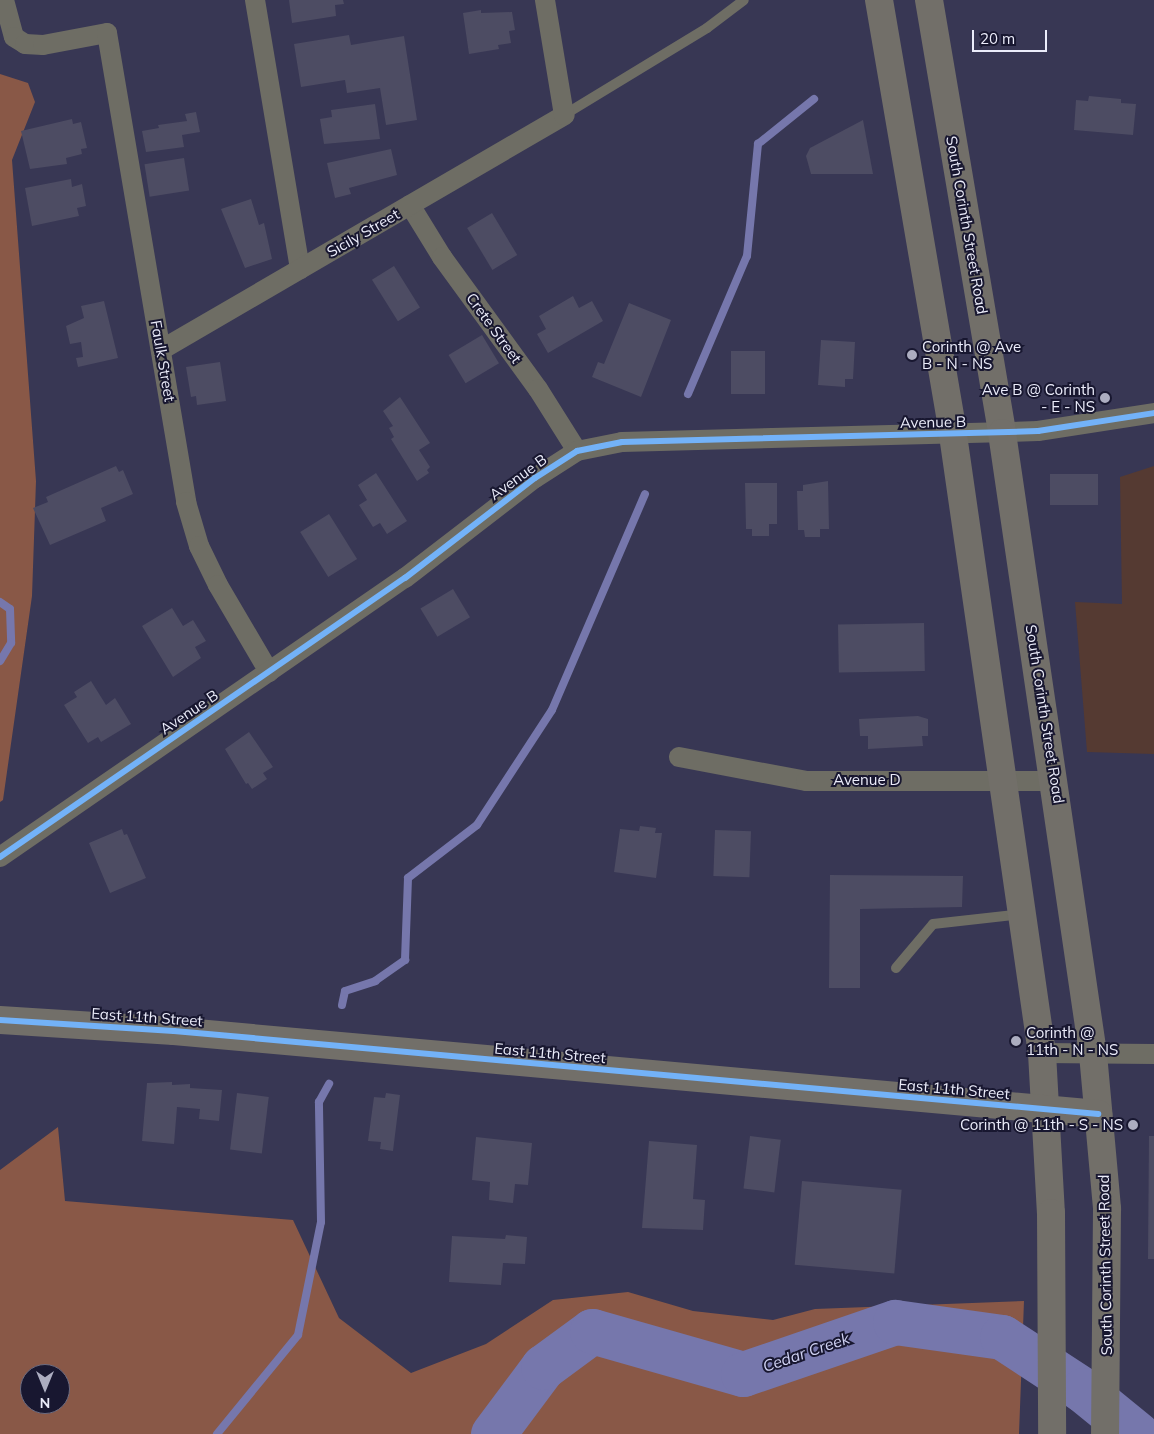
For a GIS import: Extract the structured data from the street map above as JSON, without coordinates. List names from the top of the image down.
{
  "streets": {
    "main road": ["South Corinth Street Road", "East 11th Street"],
    "street": [
      "Sicily Street",
      "Crete Street",
      "Faulk Street",
      "Avenue B",
      "Avenue D"
    ]
  },
  "crossings": [
    ["South Corinth Street Road", "Avenue B"],
    ["South Corinth Street Road", "Avenue D"],
    ["South Corinth Street Road", "East 11th Street"],
    ["Sicily Street", "Crete Street"],
    ["Sicily Street", "Faulk Street"],
    ["Crete Street", "Avenue B"],
    ["Faulk Street", "Avenue B"]
  ],
  "water": ["Cedar Creek"],
  "places": [
    "Corinth @ Ave B - N - NS",
    "Ave B @ Corinth - E - NS",
    "Corinth @ 11th - N - NS",
    "Corinth @ 11th - S - NS"
  ],
  "scale_bar": "20 m",
  "north": "bottom"
}
